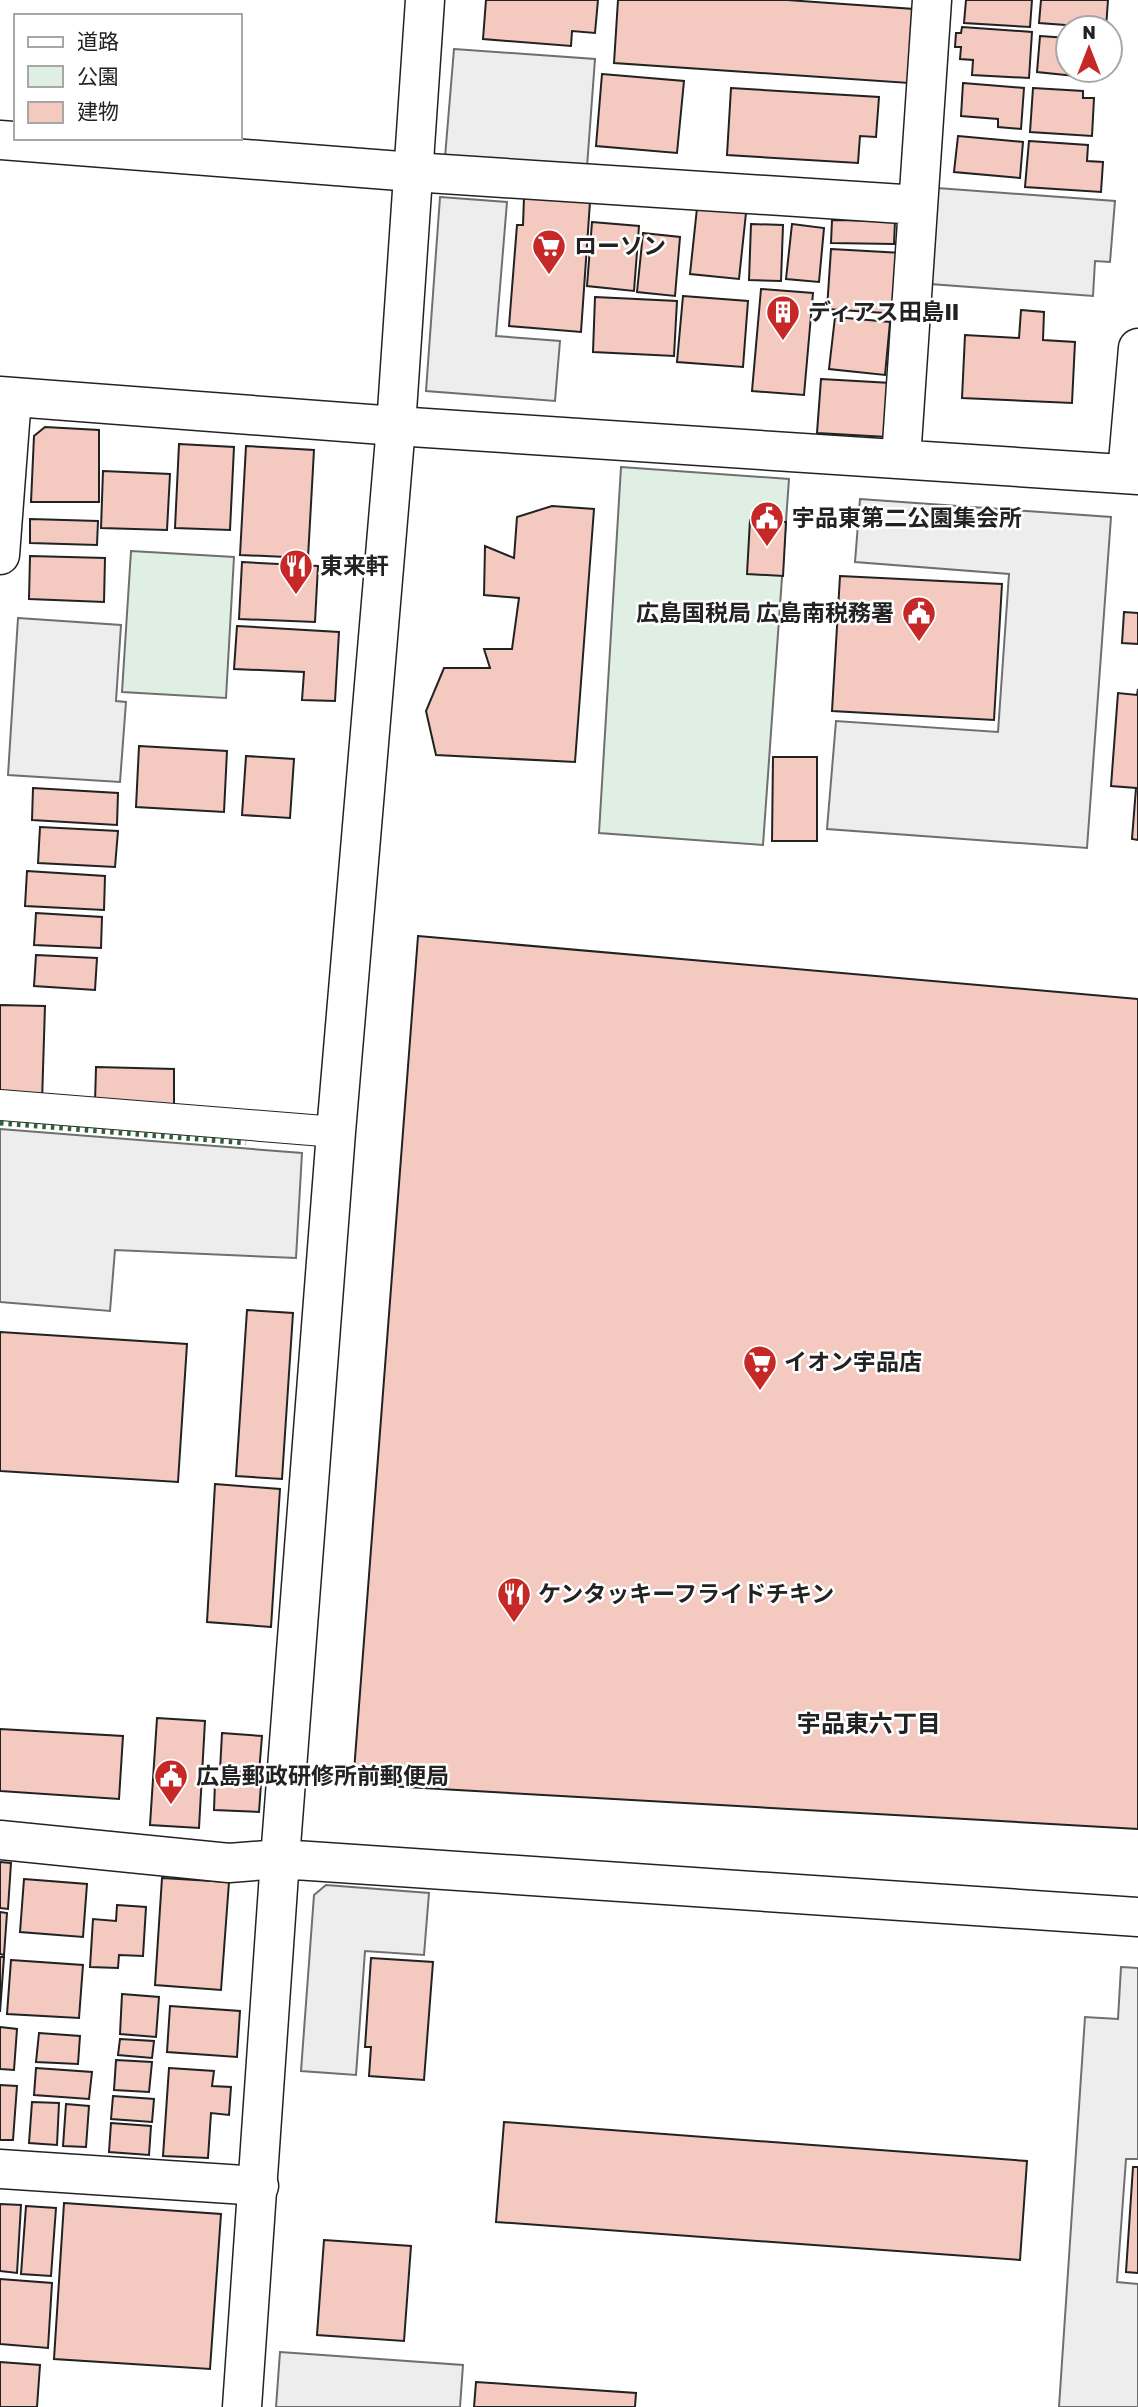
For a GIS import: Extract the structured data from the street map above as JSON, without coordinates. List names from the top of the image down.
{
  "districts": ["宇品東六丁目"],
  "places": {
    "supermarket": ["ローソン", "イオン宇品店"],
    "building": ["ディアス田島II"],
    "public building": ["宇品東第二公園集会所", "広島国税局 広島南税務署", "広島郵政研修所前郵便局"],
    "restaurant": ["東来軒", "ケンタッキーフライドチキン"]
  },
  "legend": ["道路", "公園", "建物"],
  "north": "top"
}
